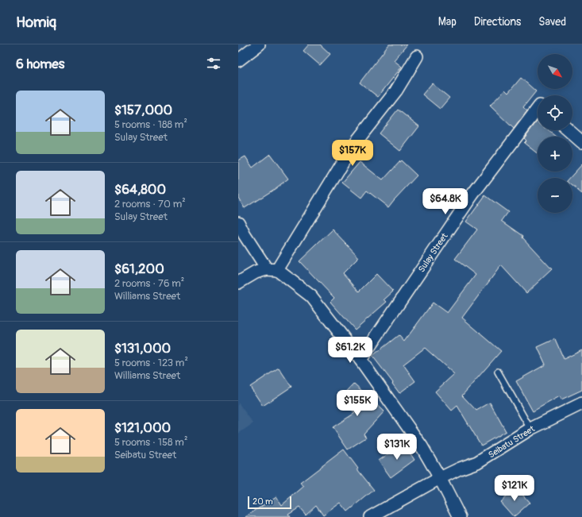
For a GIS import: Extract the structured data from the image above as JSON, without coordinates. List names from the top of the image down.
{
  "streets": {
    "street": ["Sulay Street", "Seibatu Street"]
  },
  "scale_bar": "20 m",
  "north": "bottom right",
  "page": {
    "header": "Homiq",
    "nav": ["Map", "Directions", "Saved"],
    "heading": "6 homes",
    "map_buttons": ["+", "−"],
    "list": [
      {
        "name": "$157,000",
        "note": "5 rooms · 188 m² · Sulay Street"
      },
      {
        "name": "$64,800",
        "note": "2 rooms · 70 m² · Sulay Street"
      },
      {
        "name": "$61,200",
        "note": "2 rooms · 76 m² · Williams Street"
      },
      {
        "name": "$131,000",
        "note": "5 rooms · 123 m² · Williams Street"
      },
      {
        "name": "$121,000",
        "note": "5 rooms · 158 m² · Seibatu Street"
      }
    ],
    "price": [
      "$157K",
      "$64.8K",
      "$61.2K",
      "$155K",
      "$131K",
      "$121K"
    ],
    "scale": "20 m"
  }
}
